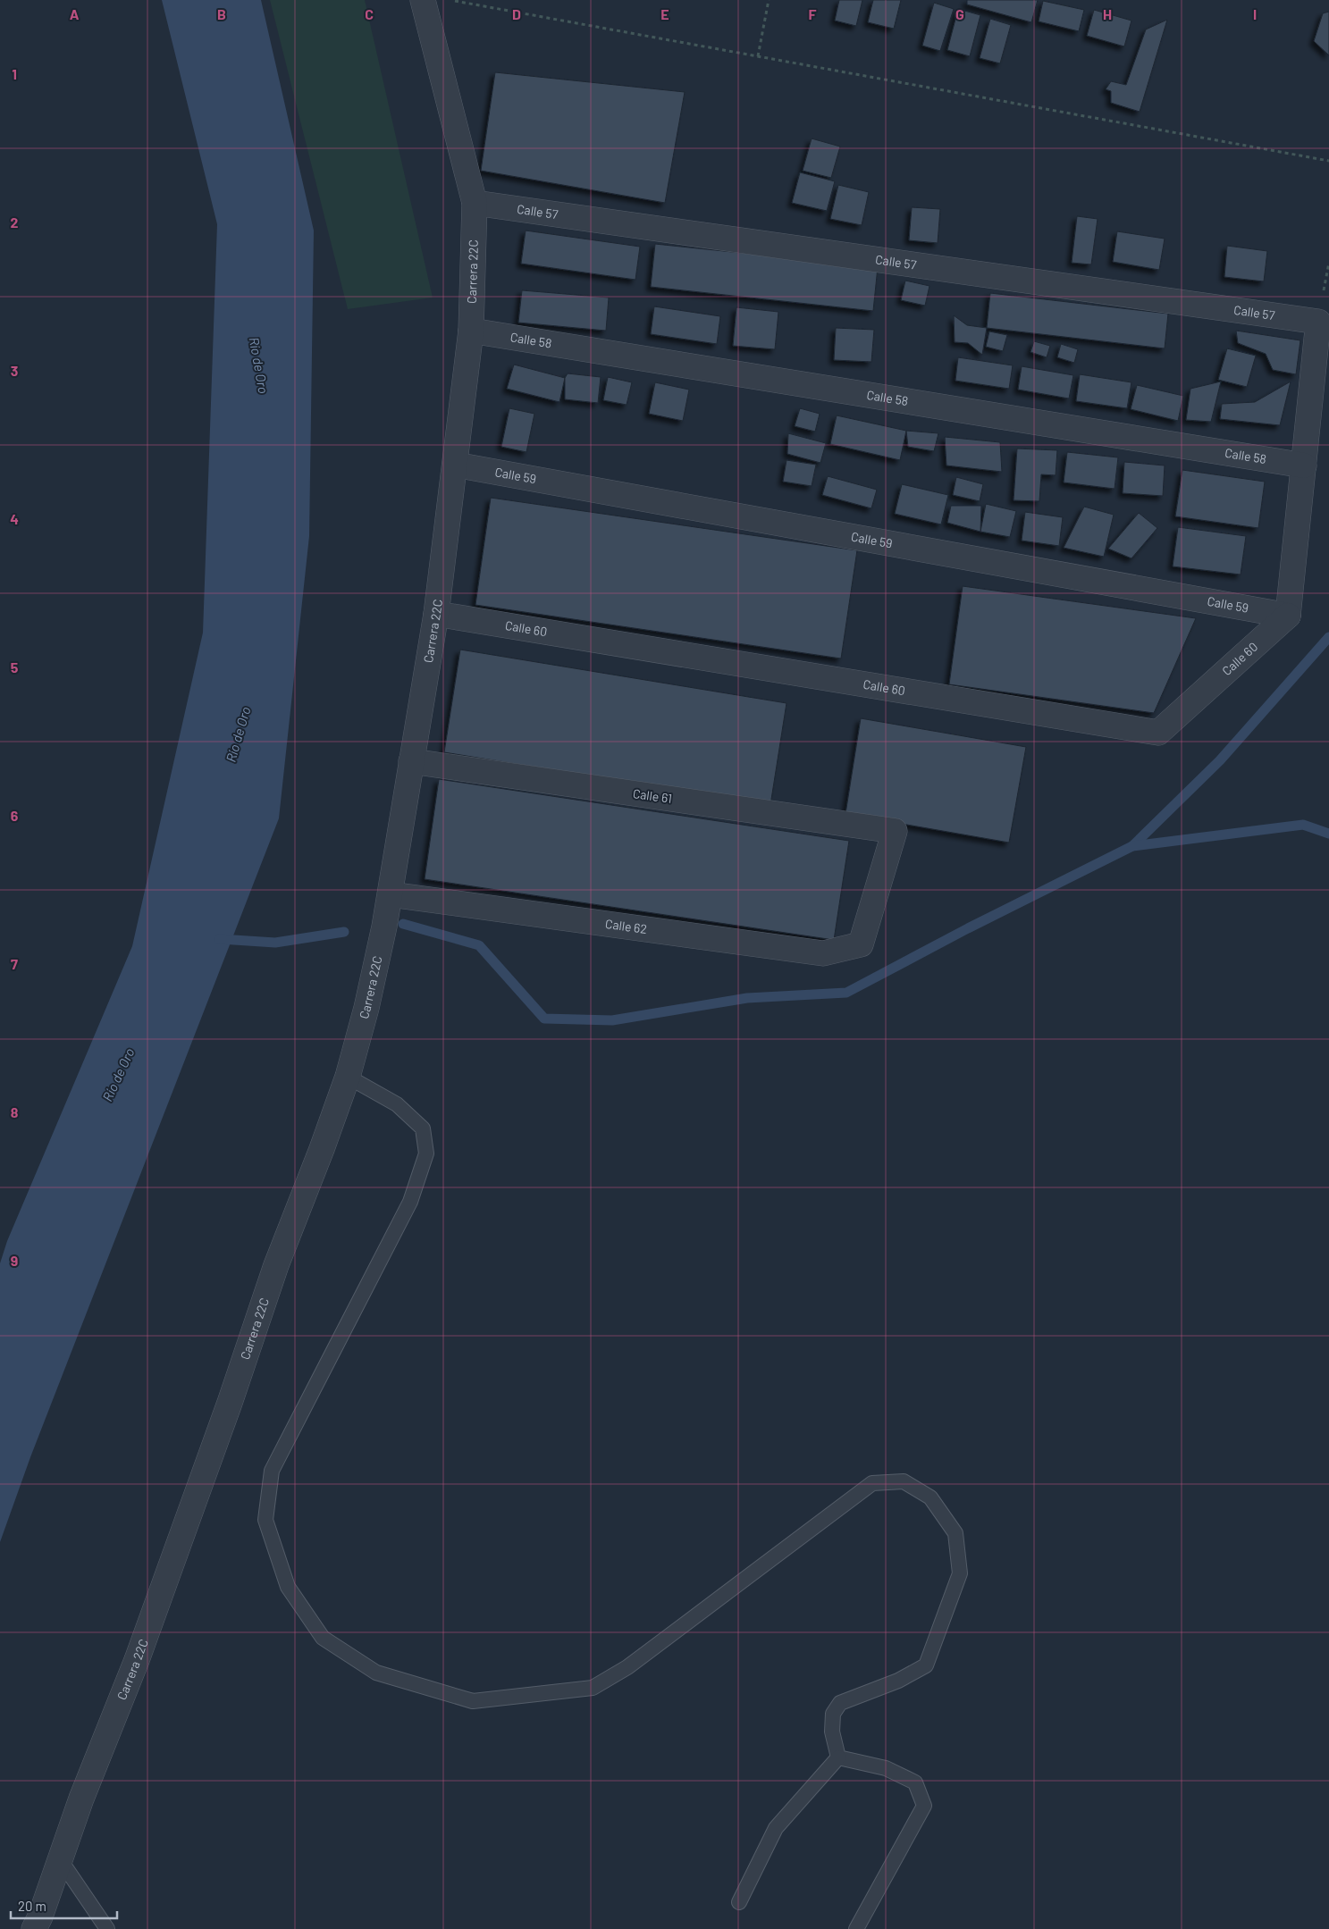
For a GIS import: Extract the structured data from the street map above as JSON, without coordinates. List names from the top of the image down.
{
  "streets": {
    "street": [
      "Calle 57",
      "Carrera 22C",
      "Calle 58",
      "Calle 59",
      "Calle 60",
      "Calle 61",
      "Calle 62"
    ]
  },
  "crossings": [
    ["Calle 57", "Carrera 22C"],
    ["Calle 57", "Calle 58"],
    ["Carrera 22C", "Calle 58"],
    ["Carrera 22C", "Calle 59"],
    ["Carrera 22C", "Calle 60"],
    ["Carrera 22C", "Calle 61"],
    ["Carrera 22C", "Calle 62"],
    ["Calle 59", "Calle 60"],
    ["Calle 61", "Calle 62"]
  ],
  "water": ["Río de Oro"],
  "scale_bar": "20 m",
  "grid": {
    "columns": [
      "A",
      "B",
      "C",
      "D",
      "E",
      "F",
      "G",
      "H",
      "I"
    ],
    "rows": [
      "1",
      "2",
      "3",
      "4",
      "5",
      "6",
      "7",
      "8",
      "9"
    ]
  }
}
